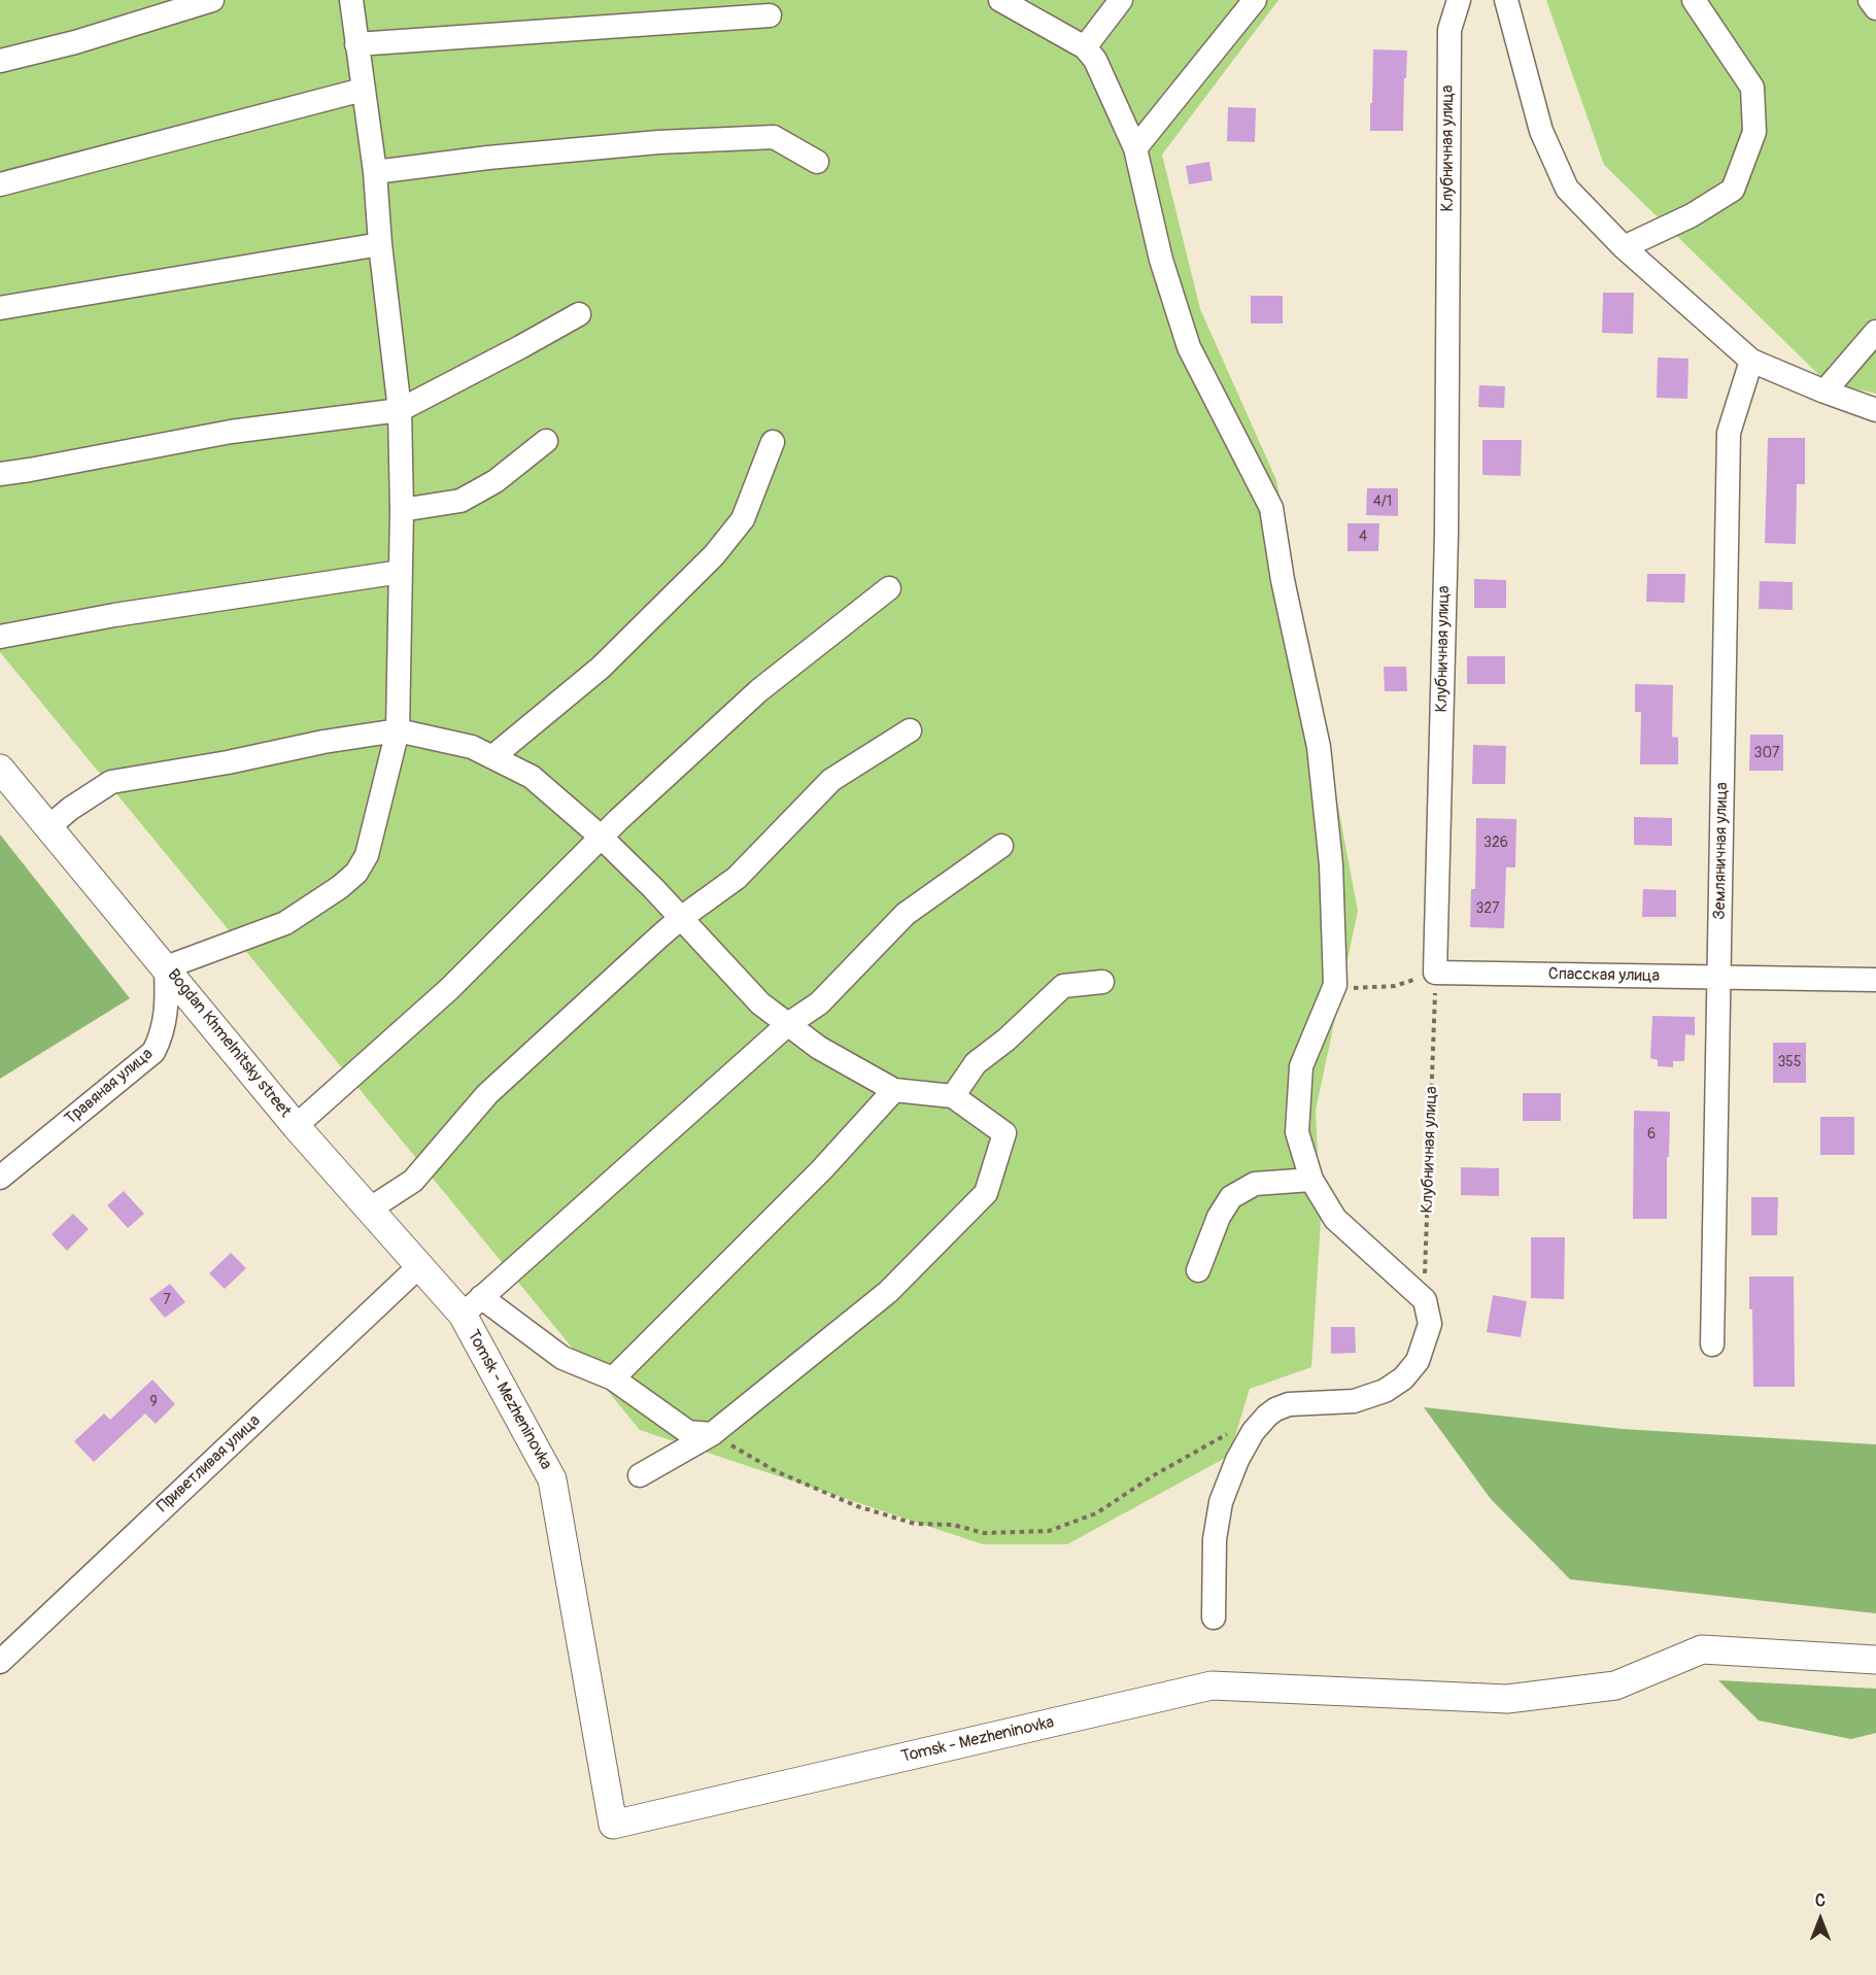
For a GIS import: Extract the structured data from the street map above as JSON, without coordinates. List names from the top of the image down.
{
  "streets": {
    "street": [
      "Клубничная улица",
      "Земляничная улица",
      "Спасская улица",
      "Bogdan Khmelnitsky street",
      "Травяная улица",
      "Tomsk - Mezheninovka",
      "Приветливая улица"
    ]
  },
  "crossings": [
    ["Клубничная улица", "Спасская улица"],
    ["Земляничная улица", "Спасская улица"],
    ["Bogdan Khmelnitsky street", "Травяная улица"],
    ["Bogdan Khmelnitsky street", "Tomsk - Mezheninovka"],
    ["Bogdan Khmelnitsky street", "Приветливая улица"]
  ],
  "house_numbers": [
    "4/1",
    "4",
    "307",
    "326",
    "327",
    "355",
    "6",
    "7",
    "9"
  ],
  "north": "top"
}
